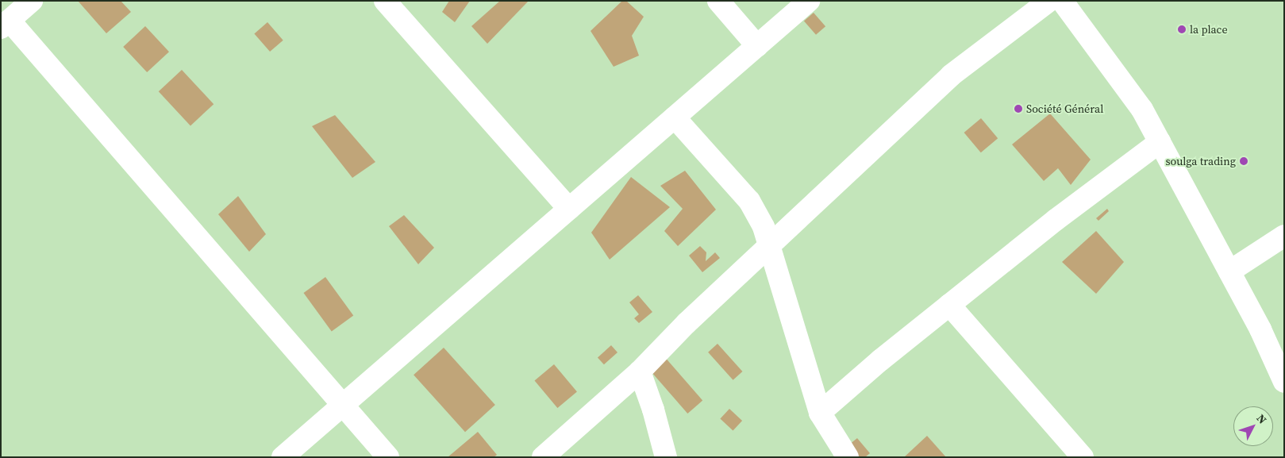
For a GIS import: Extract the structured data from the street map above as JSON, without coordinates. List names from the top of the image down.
{
  "places": ["la place", "Société Général", "soulga trading"],
  "north": "top right"
}
